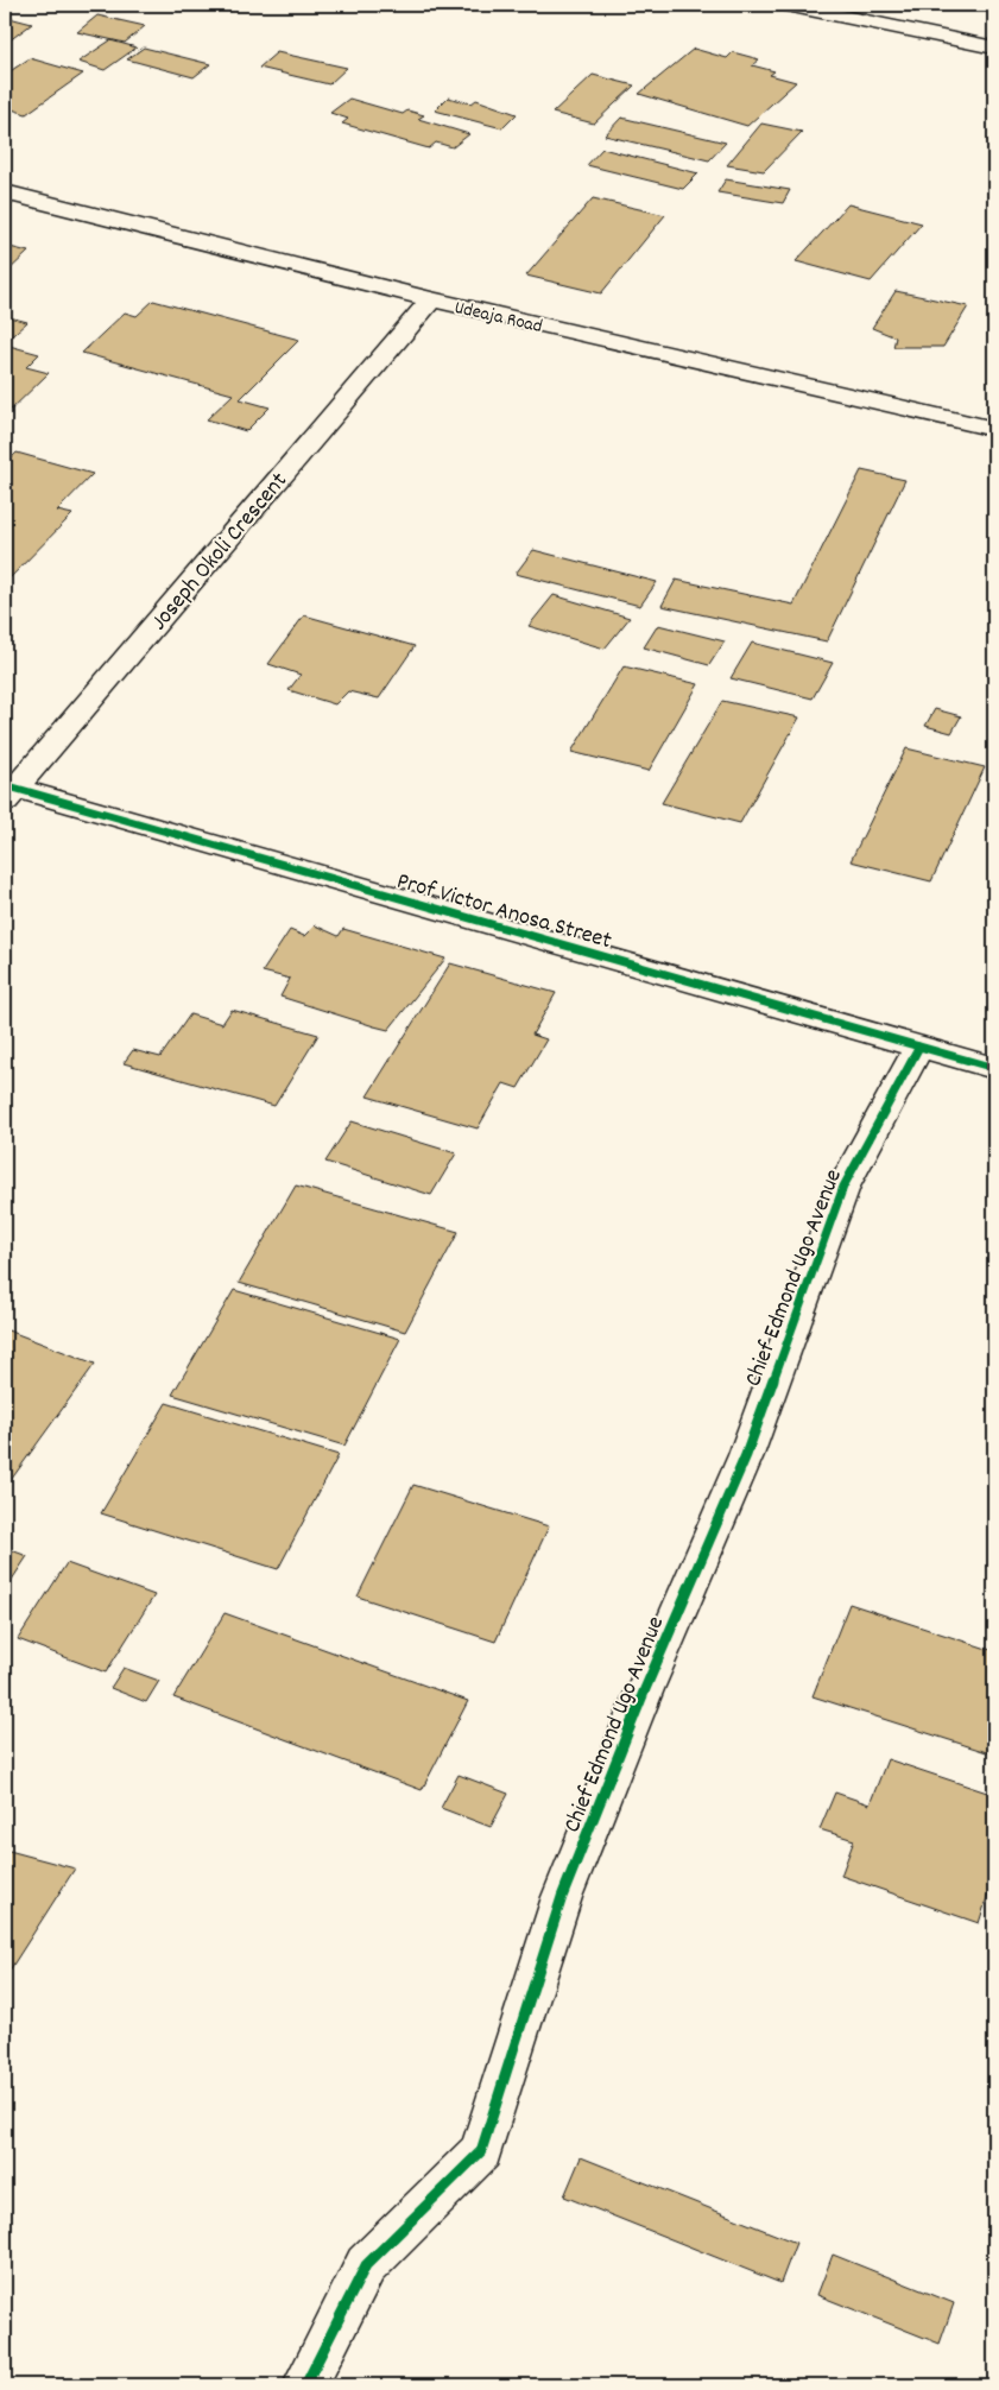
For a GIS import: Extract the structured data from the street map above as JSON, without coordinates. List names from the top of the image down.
{
  "streets": {
    "street": [
      "Udeaja Road",
      "Joseph Okoli Crescent",
      "Prof Victor Anosa Street",
      "Chief Edmond Ugo Avenue"
    ]
  },
  "crossings": [
    ["Udeaja Road", "Joseph Okoli Crescent"],
    ["Joseph Okoli Crescent", "Prof Victor Anosa Street"],
    ["Prof Victor Anosa Street", "Chief Edmond Ugo Avenue"]
  ]
}
